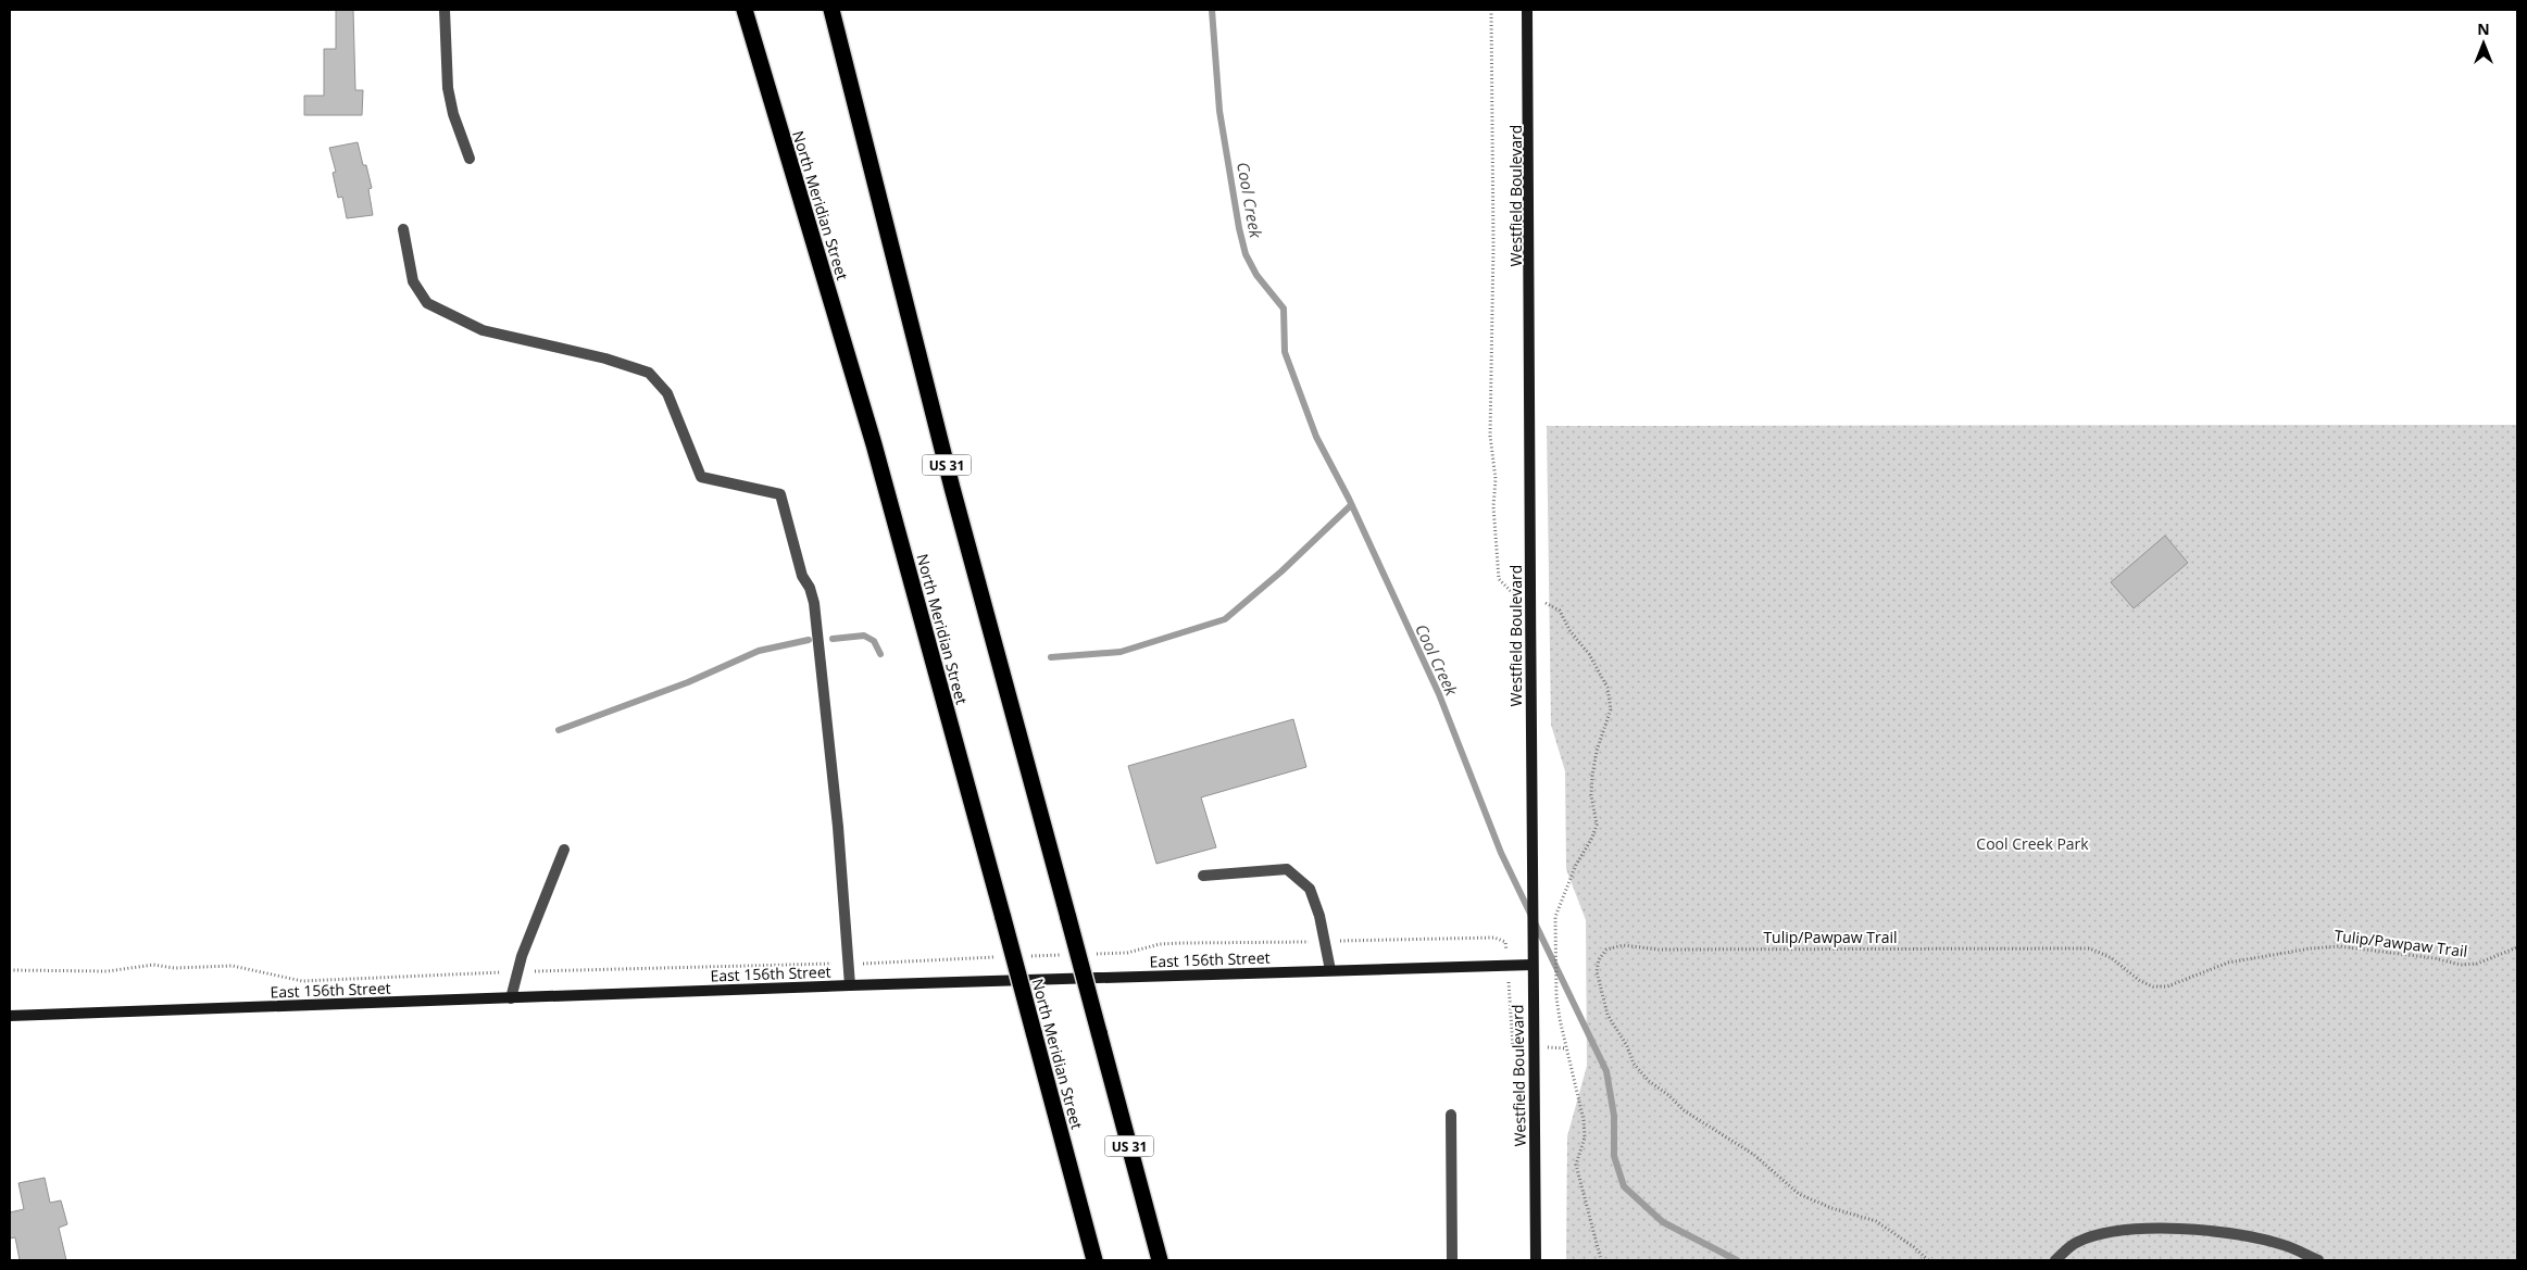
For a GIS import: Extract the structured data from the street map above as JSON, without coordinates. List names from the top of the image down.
{
  "streets": {
    "highway": ["North Meridian Street", "US 31"],
    "street": ["Westfield Boulevard", "East 156th Street"],
    "path": ["Tulip/Pawpaw Trail"]
  },
  "crossings": [
    ["Westfield Boulevard", "East 156th Street"]
  ],
  "water": ["Cool Creek"],
  "parks": ["Cool Creek Park"],
  "north": "top"
}
